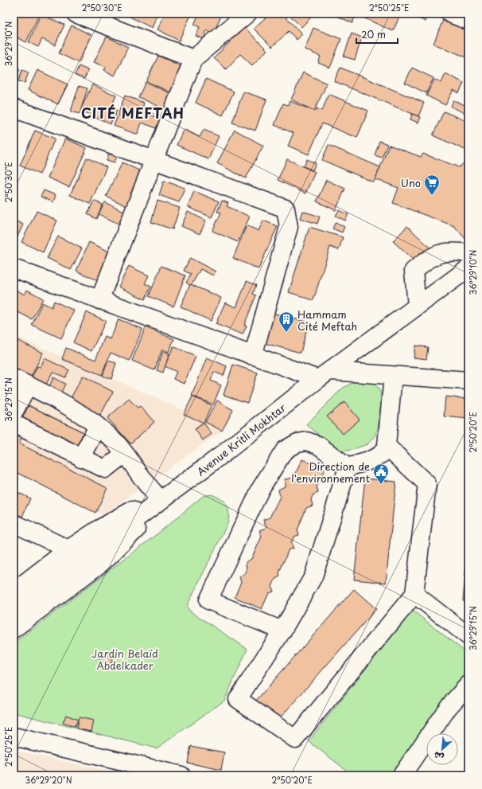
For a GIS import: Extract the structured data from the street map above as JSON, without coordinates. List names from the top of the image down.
{
  "streets": {
    "street": ["Avenue Kritli Mokhtar"]
  },
  "districts": ["CITÉ MEFTAH"],
  "parks": ["Jardin Belaïd Abdelkader"],
  "places": {
    "supermarket": ["Uno"],
    "building": ["Hammam Cité Meftah"],
    "public building": ["Direction de l'environnement"]
  },
  "scale_bar": "20 m",
  "north": "bottom left",
  "coordinates": [
    "2°50'30\"E",
    "2°50'25\"E",
    "36°29'10\"N",
    "36°29'15\"N",
    "2°50'20\"E",
    "36°29'20\"N"
  ]
}
